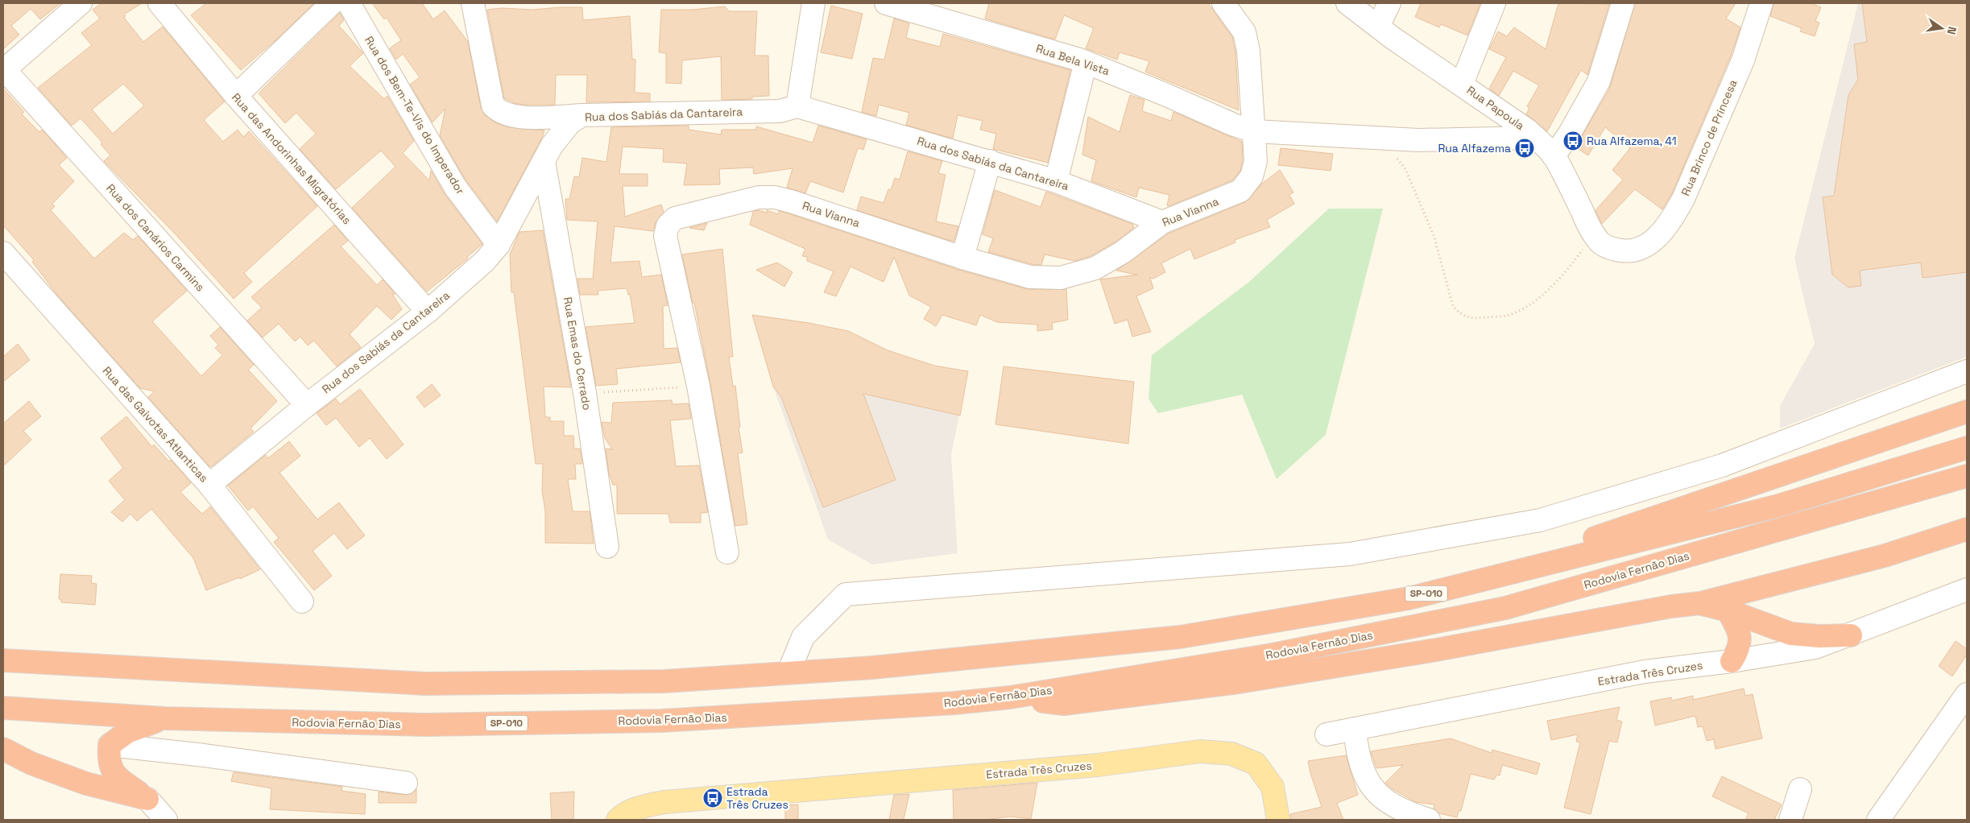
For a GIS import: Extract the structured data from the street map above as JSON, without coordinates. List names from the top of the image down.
{
  "streets": {
    "highway": ["Rodovia Fernão Dias", "SP-010"],
    "main road": ["Estrada Três Cruzes"],
    "street": [
      "Rua Bela Vista",
      "Rua Papoula",
      "Rua dos Sabiás da Cantareira",
      "Rua dos Bem-Te-Vis do Imperador",
      "Rua Brinco de Princesa",
      "Rua das Andorinhas Migratórias",
      "Rua Vianna",
      "Rua dos Canários Carmins",
      "Rua Emas do Cerrado",
      "Rua das Gaivotas Atlanticas"
    ]
  },
  "crossings": [
    ["Rua Bela Vista", "Rua Vianna"],
    ["Rua Papoula", "Rua Brinco de Princesa"],
    ["Rua dos Sabiás da Cantareira", "Rua dos Bem-Te-Vis do Imperador"],
    ["Rua dos Sabiás da Cantareira", "Rua das Andorinhas Migratórias"],
    ["Rua dos Sabiás da Cantareira", "Rua Vianna"],
    ["Rua dos Sabiás da Cantareira", "Rua dos Canários Carmins"],
    ["Rua dos Sabiás da Cantareira", "Rua Emas do Cerrado"],
    ["Rua dos Sabiás da Cantareira", "Rua das Gaivotas Atlanticas"]
  ],
  "places": {
    "bus stop": ["Rua Alfazema, 41", "Rua Alfazema", "Estrada Três Cruzes"]
  },
  "north": "right"
}
